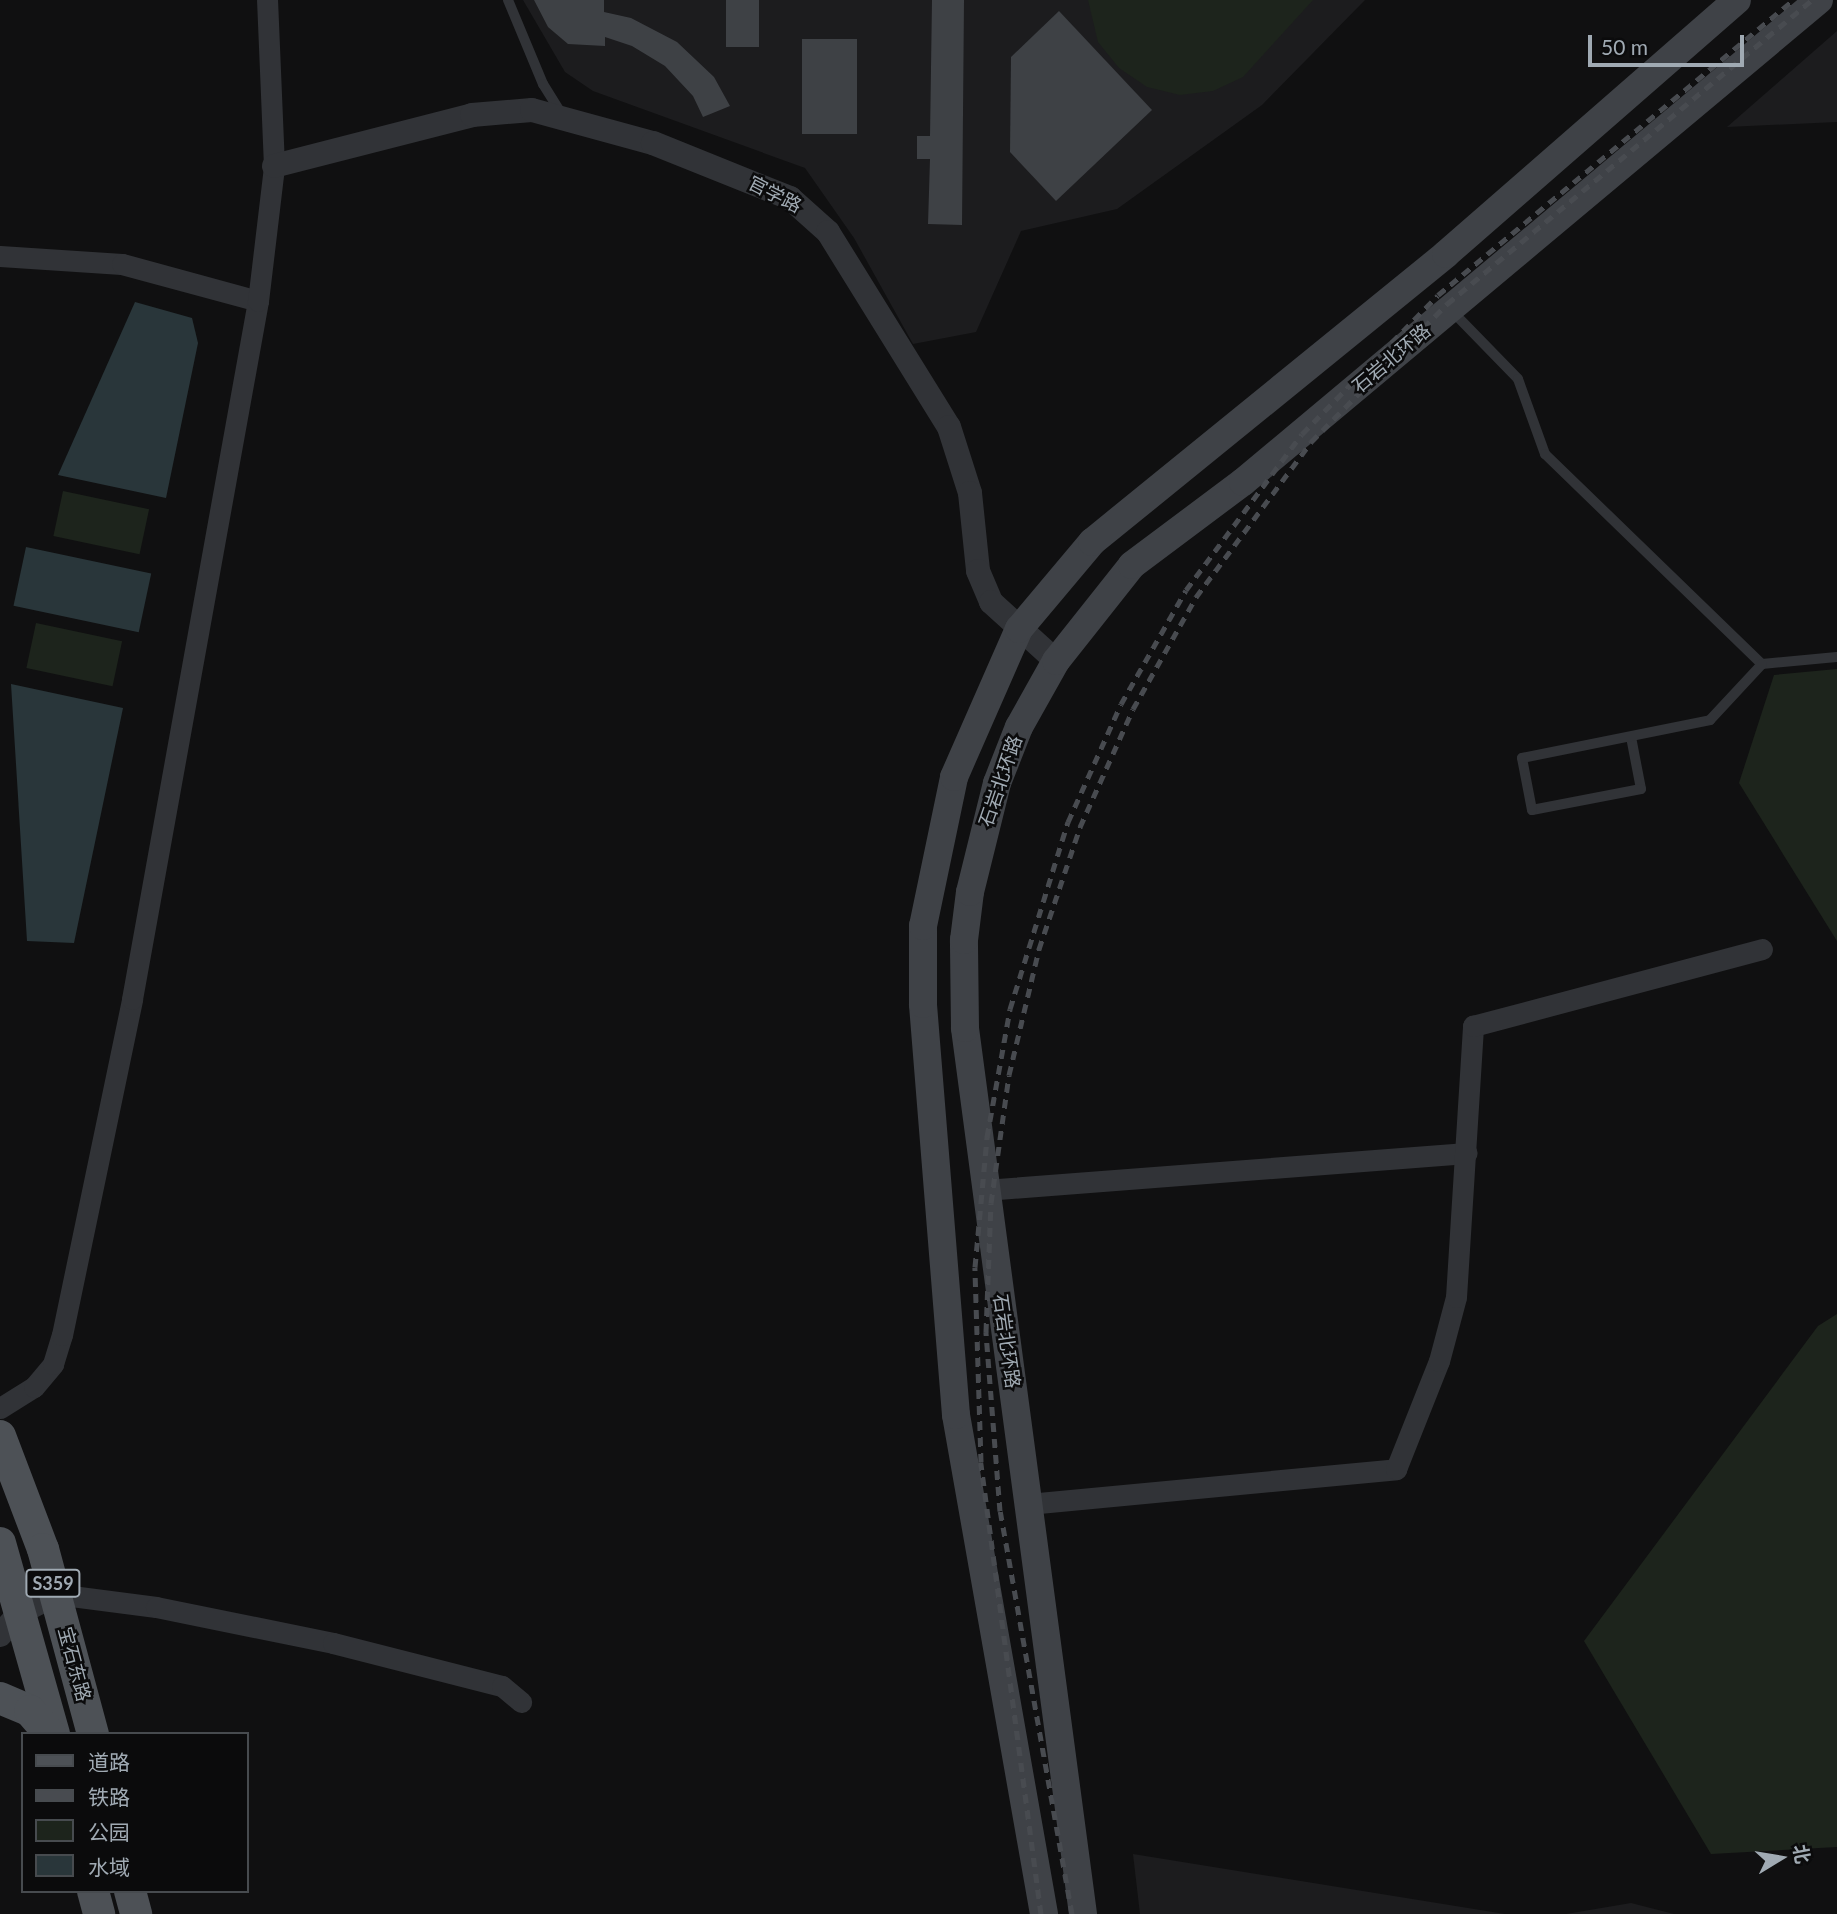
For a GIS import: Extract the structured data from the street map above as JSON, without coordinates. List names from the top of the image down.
{
  "streets": {
    "main road": ["石岩北环路", "S359", "宝石东路"],
    "street": ["官学路"]
  },
  "crossings": [
    ["官学路", "石岩北环路"]
  ],
  "legend": [
    "道路",
    "铁路",
    "公园",
    "水域"
  ],
  "scale_bar": "50 m",
  "north": "right"
}
